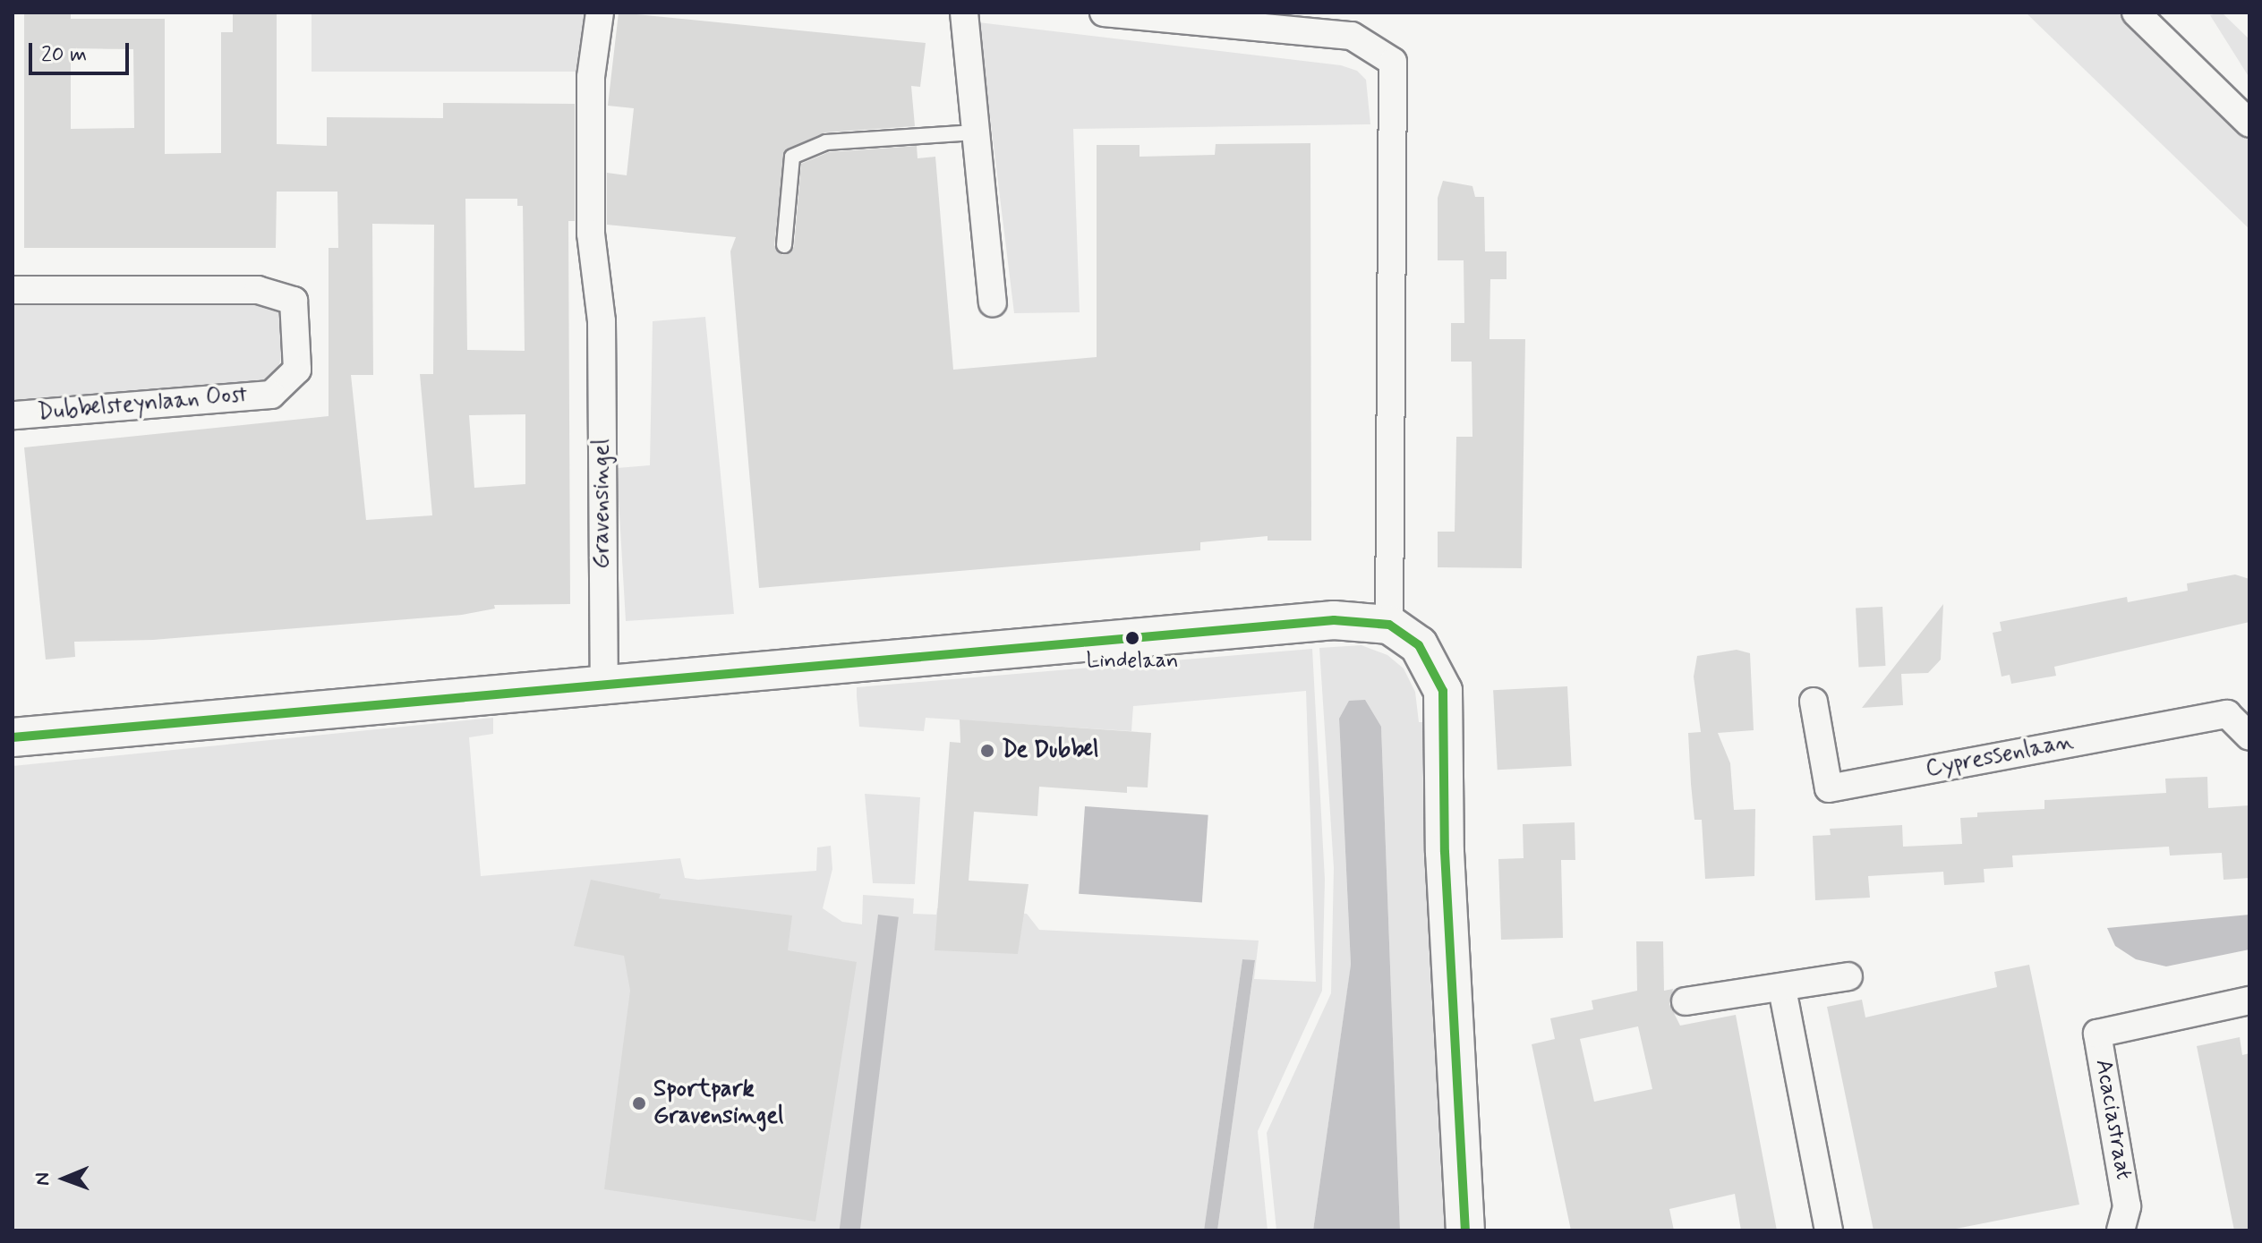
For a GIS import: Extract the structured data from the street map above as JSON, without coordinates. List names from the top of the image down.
{
  "streets": {
    "street": [
      "Dubbelsteynlaan Oost",
      "Gravensingel",
      "Cypressenlaan",
      "Acaciastraat"
    ]
  },
  "places": ["Lindelaan", "De Dubbel", "Sportpark Gravensingel"],
  "scale_bar": "20 m",
  "north": "left"
}
